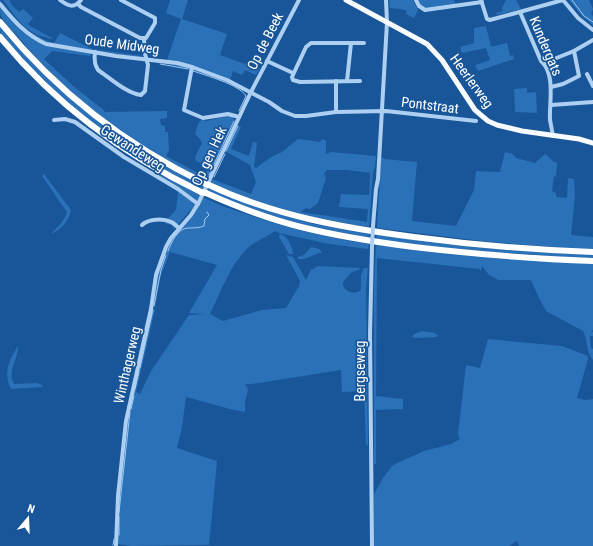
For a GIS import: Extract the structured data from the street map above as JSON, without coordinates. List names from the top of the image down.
{
  "streets": {
    "main road": ["Heerlerweg"],
    "street": [
      "Op de Beek",
      "Oude Midweg",
      "Kundergats",
      "Pontstraat",
      "Gewandeweg",
      "Op gen Hek",
      "Winthagerweg",
      "Bergseweg"
    ]
  },
  "crossings": [
    ["Op de Beek", "Oude Midweg"],
    ["Op de Beek", "Op gen Hek"],
    ["Oude Midweg", "Pontstraat"],
    ["Oude Midweg", "Op gen Hek"],
    ["Kundergats", "Heerlerweg"],
    ["Heerlerweg", "Bergseweg"],
    ["Pontstraat", "Bergseweg"],
    ["Gewandeweg", "Op gen Hek"],
    ["Gewandeweg", "Winthagerweg"],
    ["Op gen Hek", "Winthagerweg"]
  ],
  "north": "top"
}
